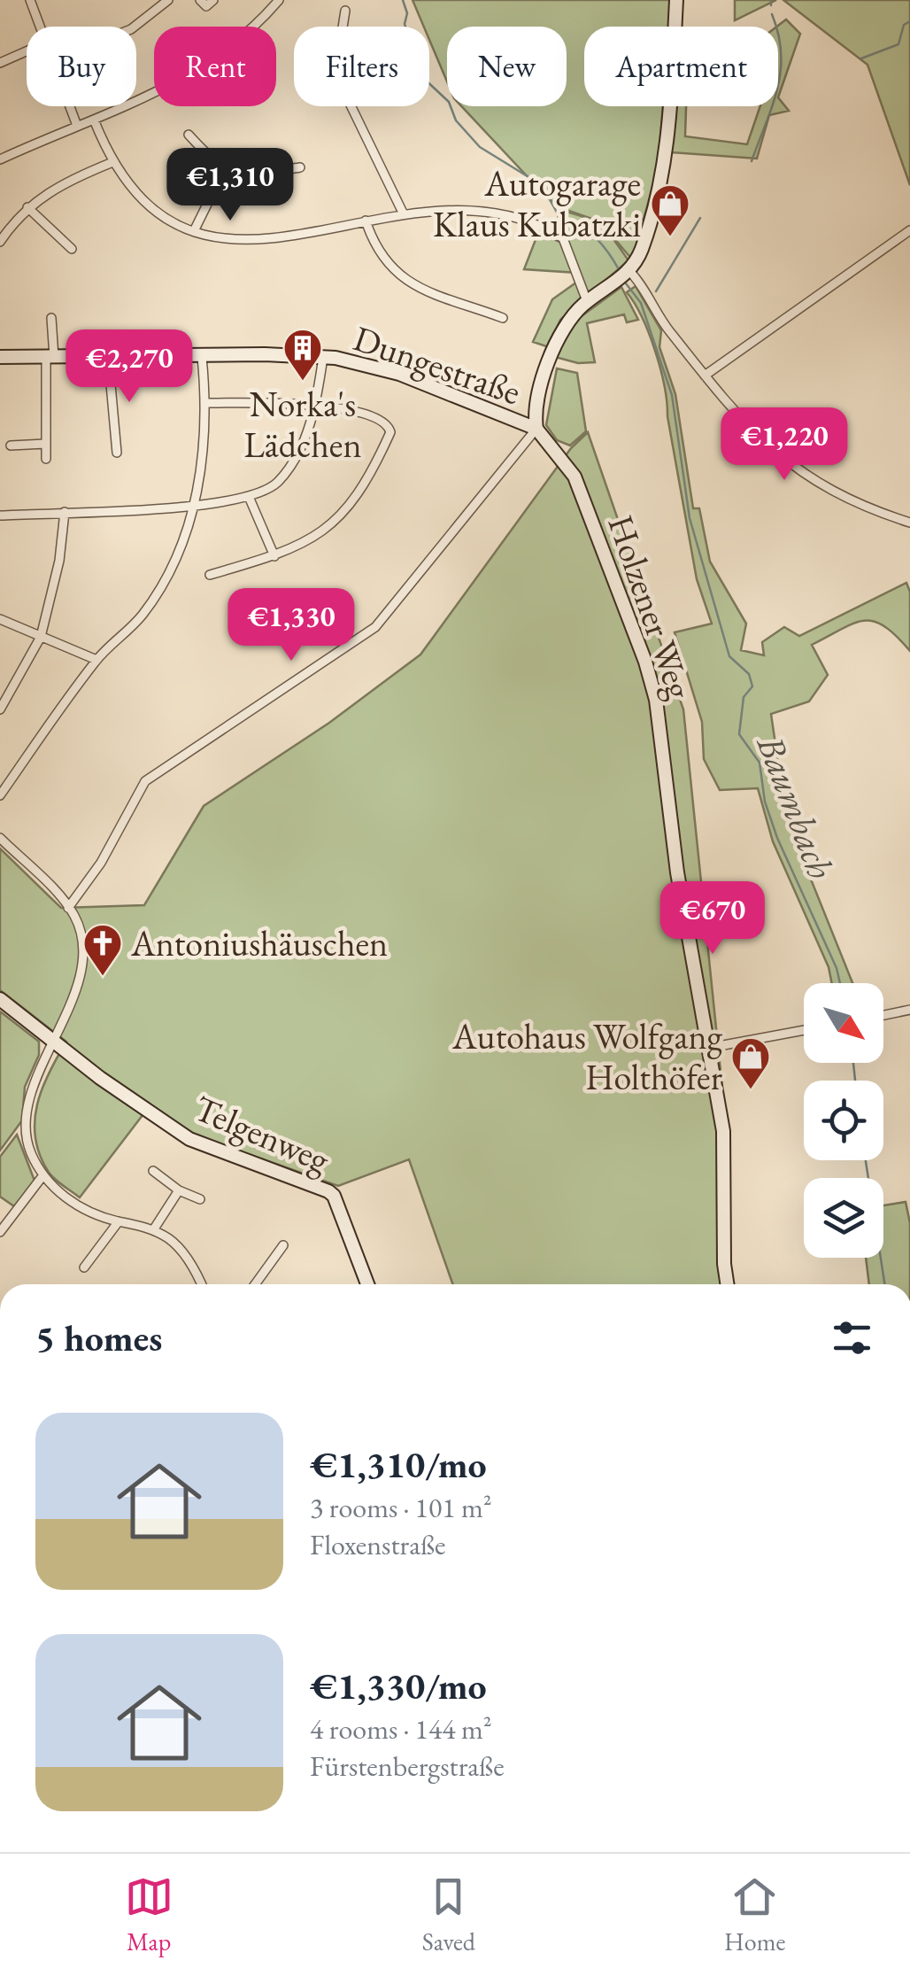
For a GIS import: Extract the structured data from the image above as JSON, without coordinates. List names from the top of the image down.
{
  "streets": {
    "main road": ["Dungestraße", "Holzener Weg", "Telgenweg"]
  },
  "crossings": [
    ["Dungestraße", "Holzener Weg"]
  ],
  "water": ["Baumbach"],
  "places": {
    "shop": ["Autogarage Klaus Kubatzki", "Autohaus Wolfgang Holthöfer"],
    "building": ["Norka's Lädchen"],
    "church": ["Antoniushäuschen"]
  },
  "north": "bottom right",
  "page": {
    "chip": [
      "Buy",
      "Rent",
      "Filters",
      "New",
      "Apartment"
    ],
    "price": [
      "€1,310",
      "€2,270",
      "€1,220",
      "€1,330",
      "€670"
    ],
    "heading": "5 homes",
    "list": [
      {
        "name": "€1,310/mo",
        "note": "3 rooms · 101 m² · Floxenstraße"
      },
      {
        "name": "€1,330/mo",
        "note": "4 rooms · 144 m² · Fürstenbergstraße"
      }
    ],
    "tabs": ["Map", "Saved", "Home"]
  }
}
